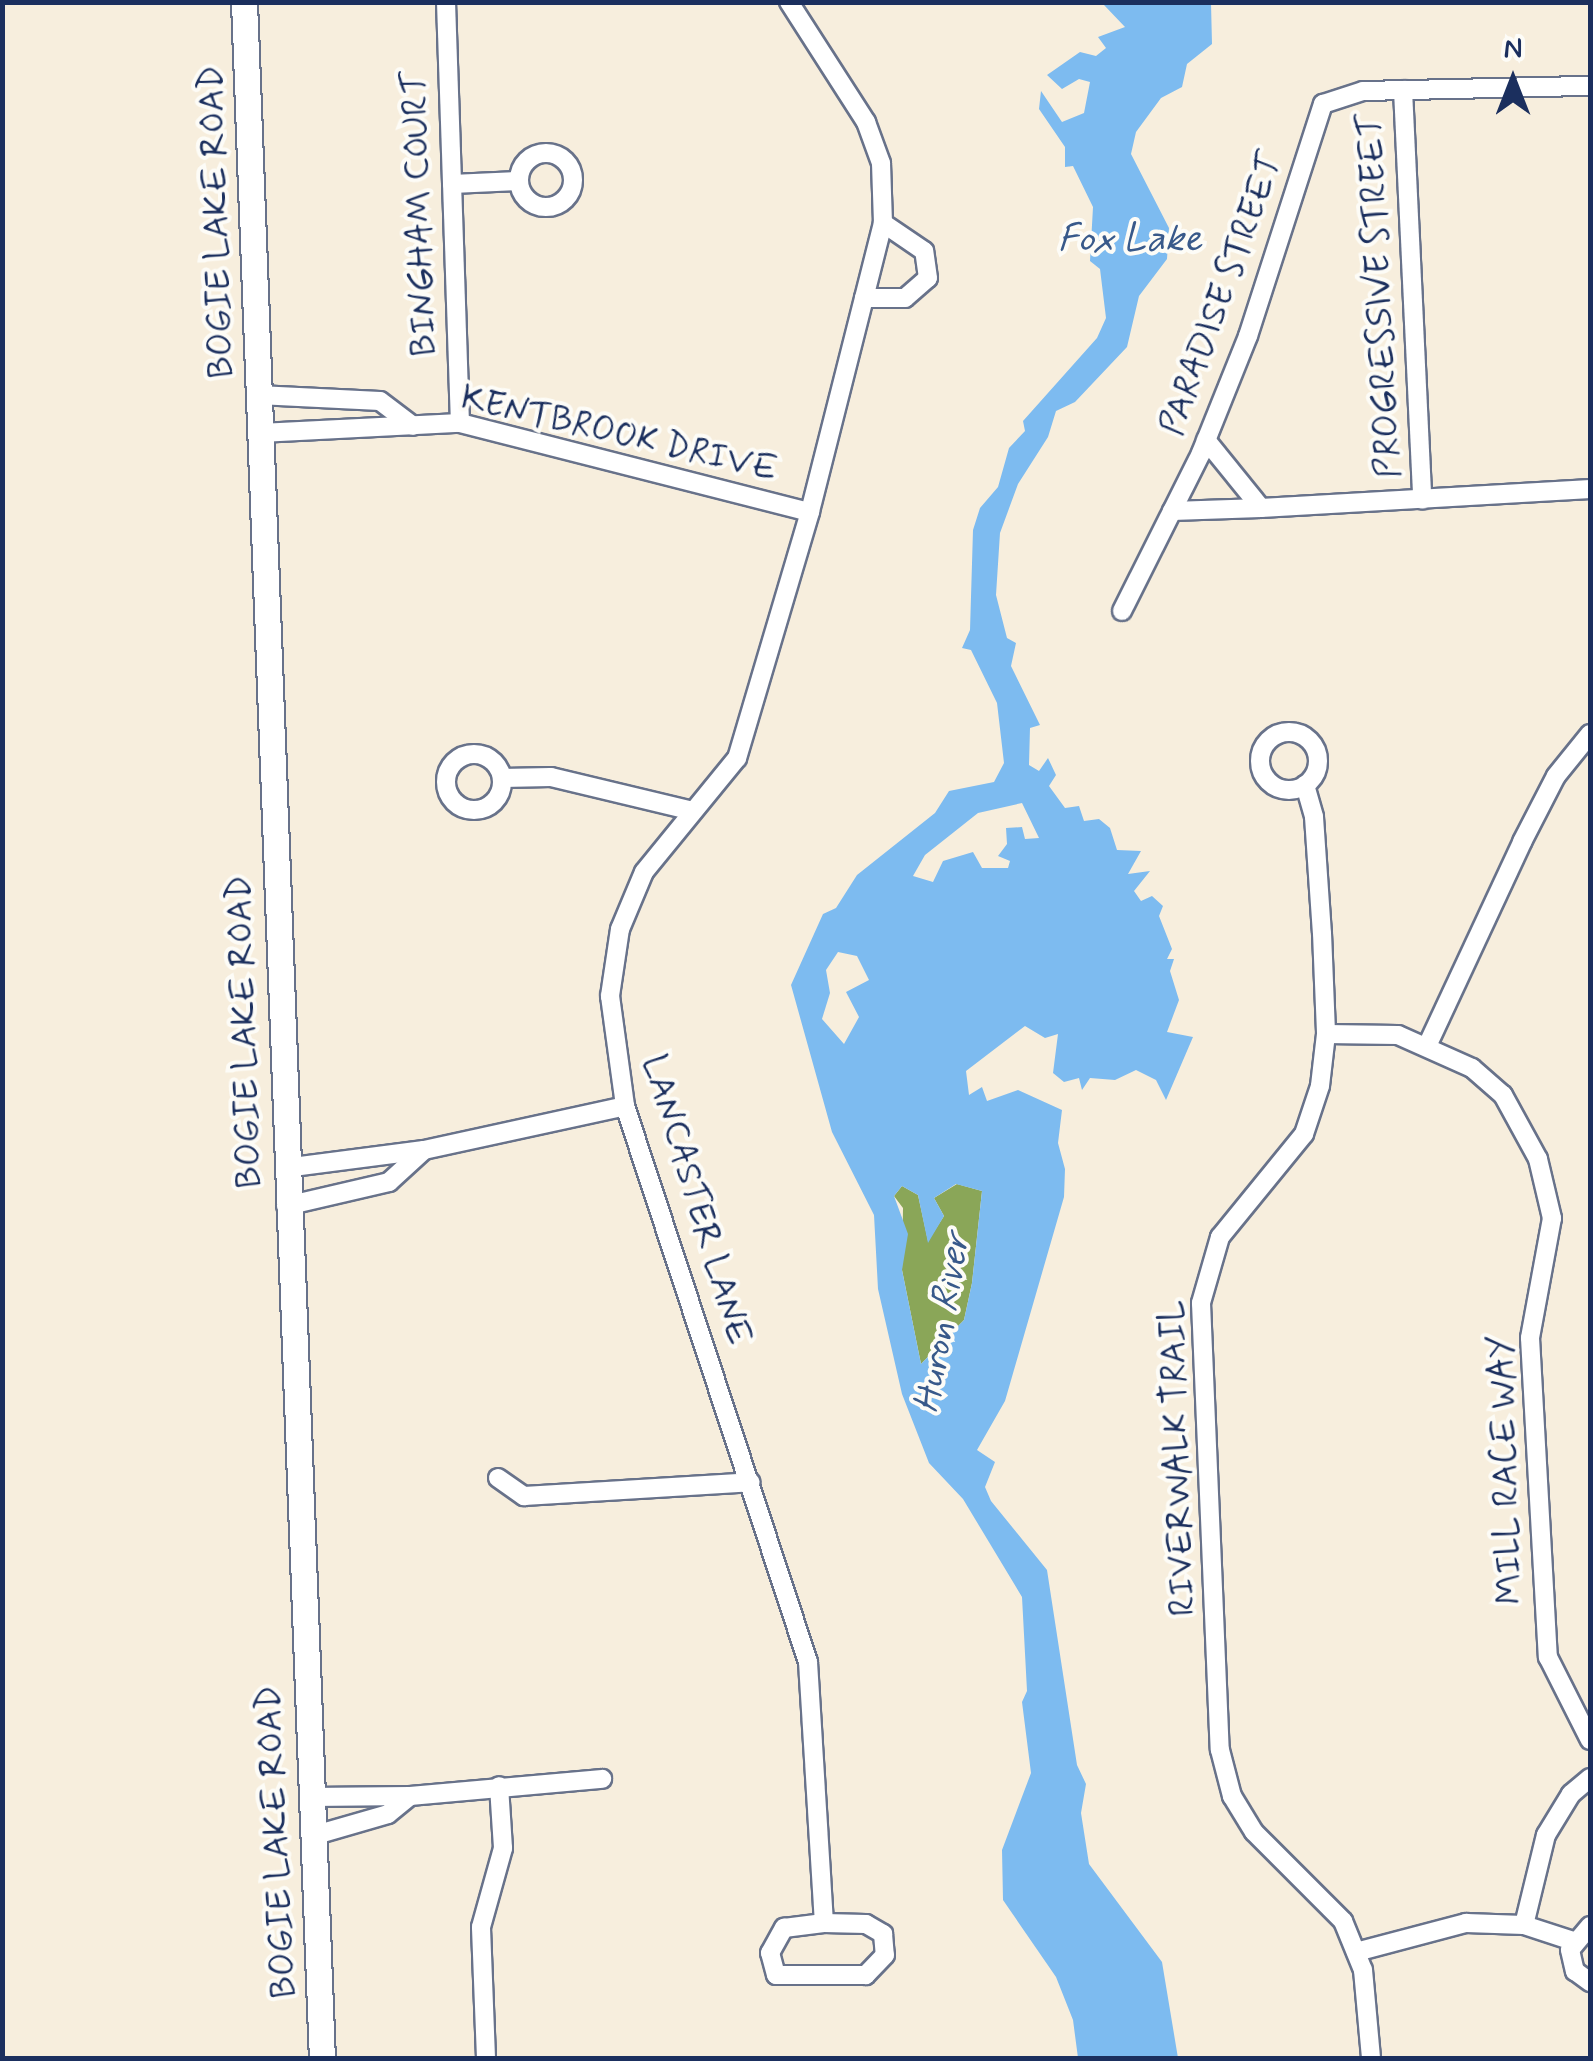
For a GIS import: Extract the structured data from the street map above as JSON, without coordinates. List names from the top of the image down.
{
  "streets": {
    "main road": ["BOGIE LAKE ROAD"],
    "street": [
      "BINGHAM COURT",
      "PARADISE STREET",
      "PROGRESSIVE STREET",
      "KENTBROOK DRIVE",
      "LANCASTER LANE",
      "RIVERWALK TRAIL",
      "MILL RACE WAY"
    ]
  },
  "crossings": [
    ["BINGHAM COURT", "KENTBROOK DRIVE"],
    ["BOGIE LAKE ROAD", "KENTBROOK DRIVE"],
    ["PARADISE STREET", "PROGRESSIVE STREET"],
    ["KENTBROOK DRIVE", "LANCASTER LANE"],
    ["RIVERWALK TRAIL", "MILL RACE WAY"]
  ],
  "water": ["Fox Lake", "Huron River"],
  "north": "top"
}
